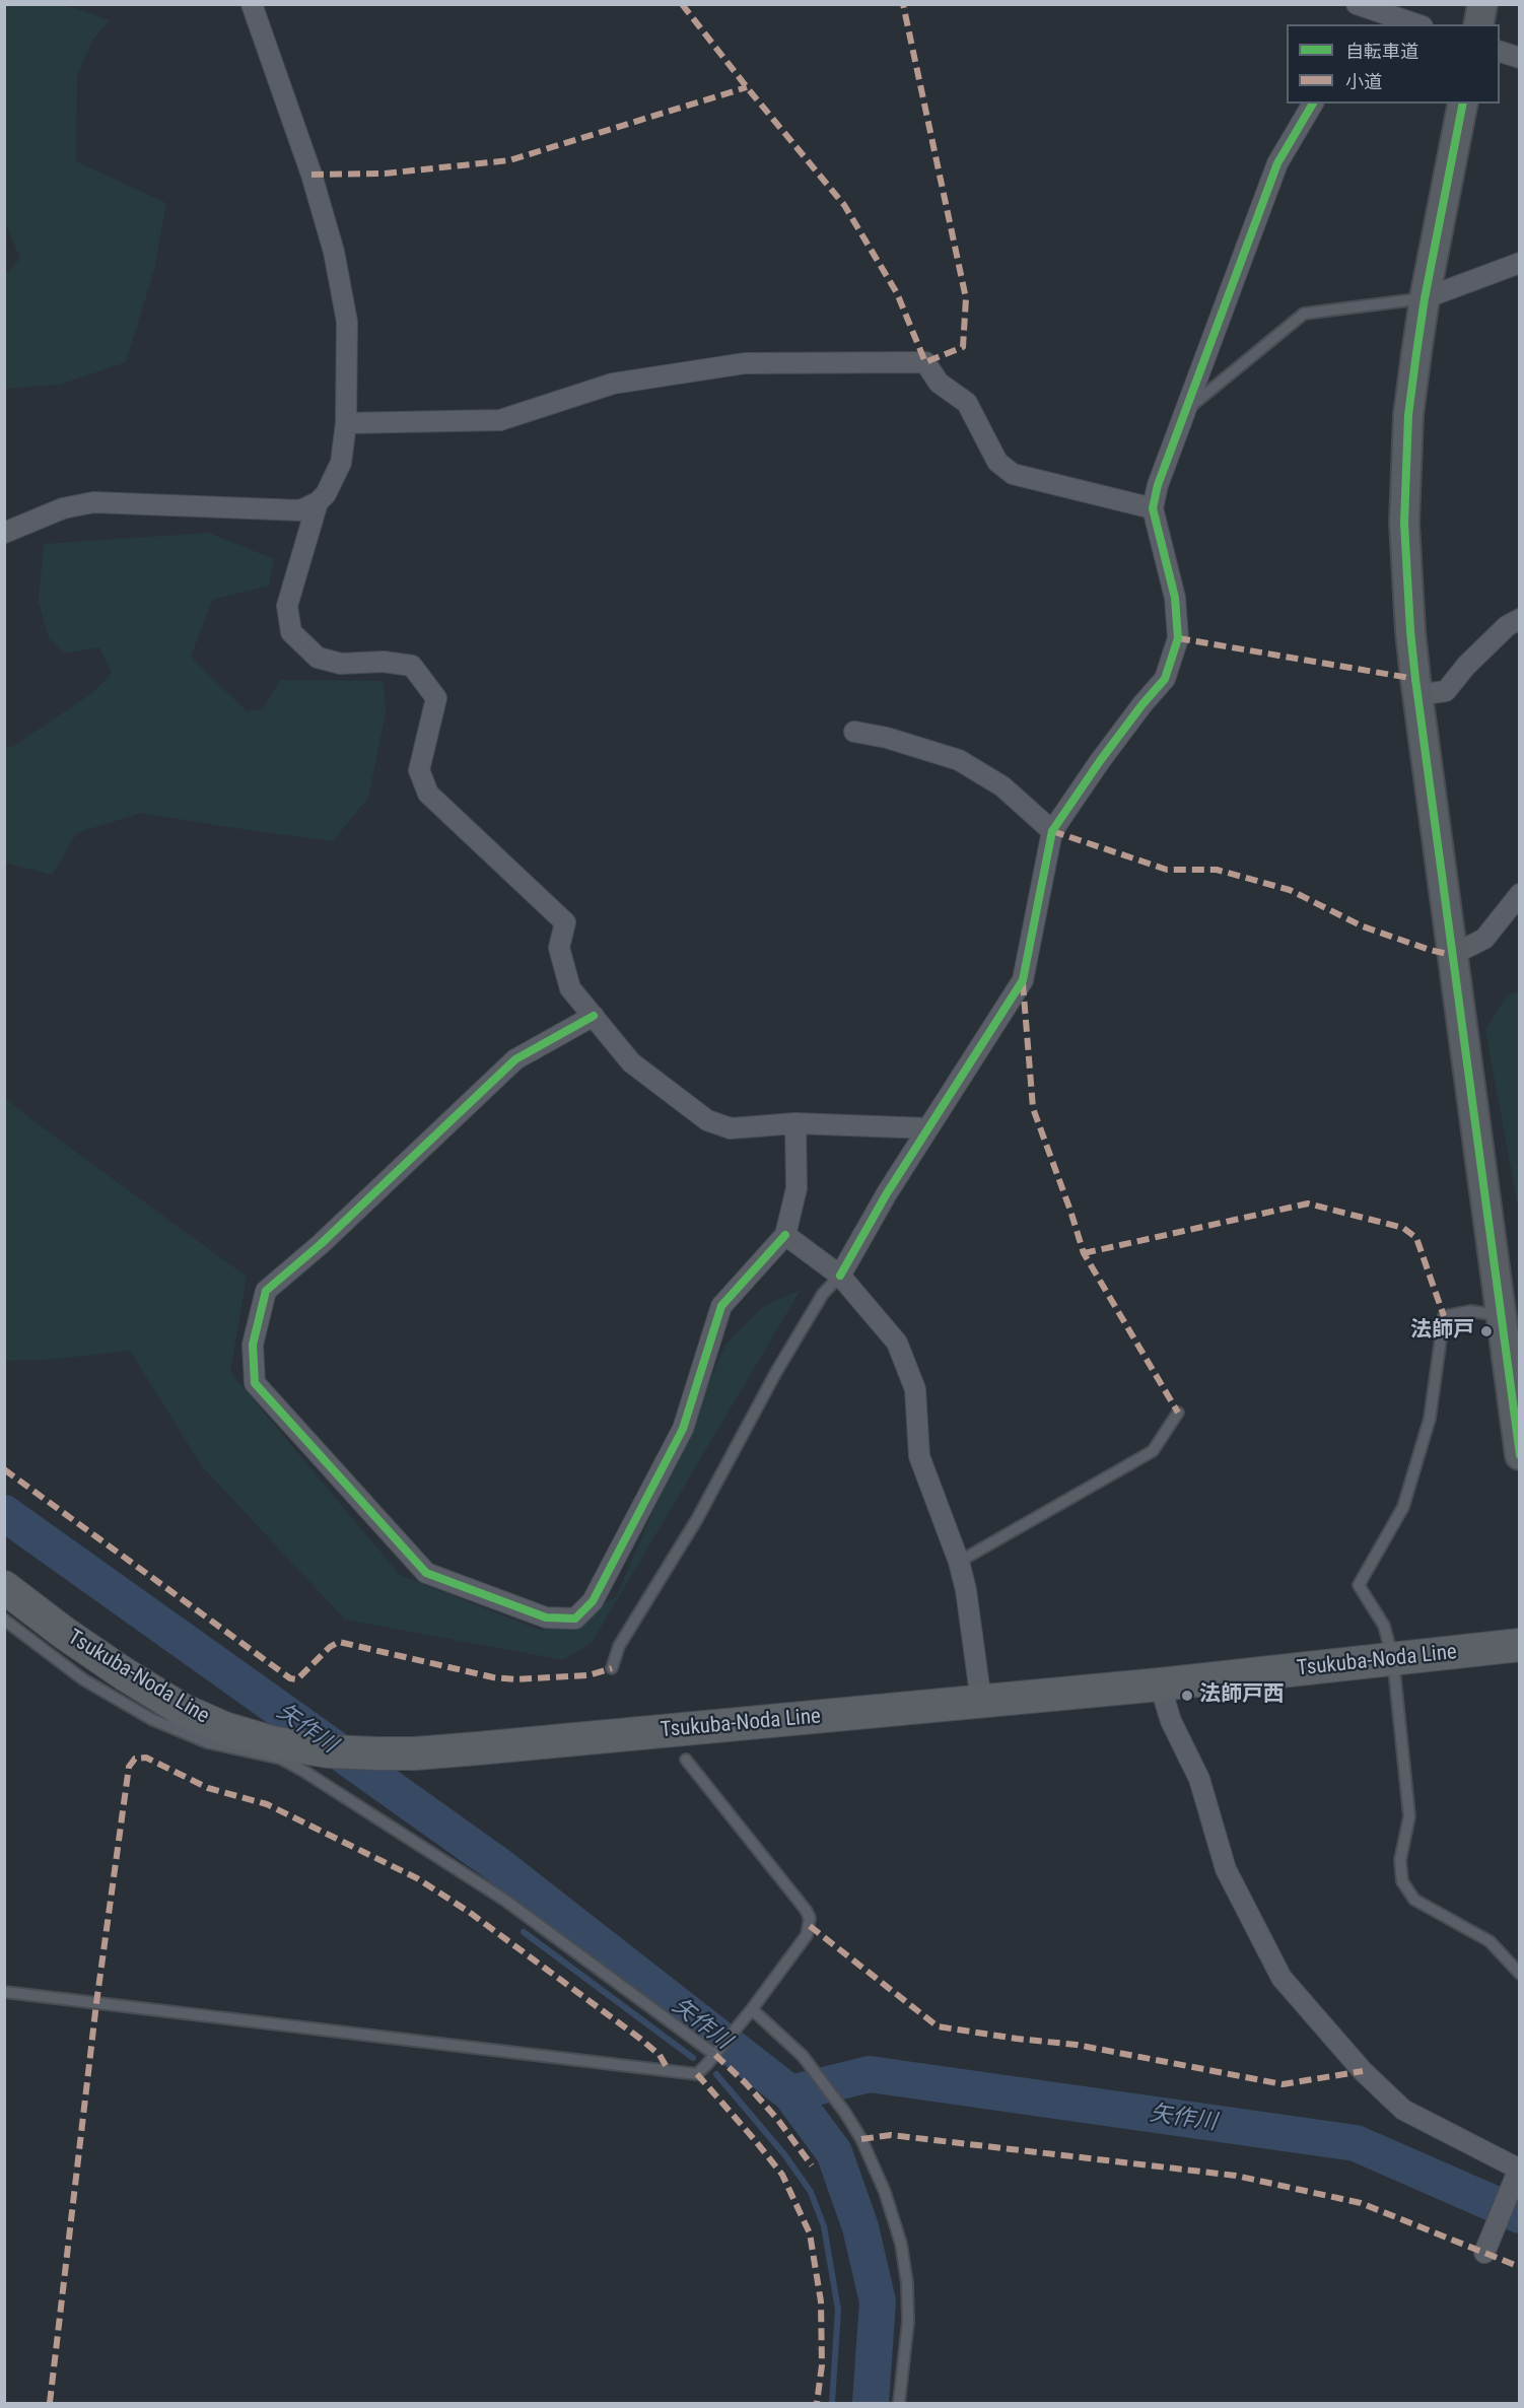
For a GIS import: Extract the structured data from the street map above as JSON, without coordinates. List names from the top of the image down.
{
  "streets": {
    "main road": ["Tsukuba-Noda Line"]
  },
  "water": ["矢作川"],
  "places": ["法師戸", "法師戸西"],
  "legend": ["自転車道", "小道"]
}
